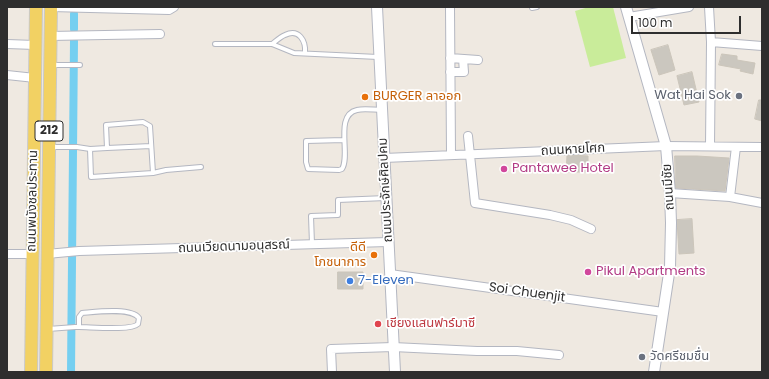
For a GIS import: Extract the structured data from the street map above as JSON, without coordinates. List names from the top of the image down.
{
  "streets": {
    "main road": ["212", "ถนนพนังชลประทาน"],
    "street": [
      "ถนนหายโศก",
      "ถนนมีชัย",
      "ถนนประจักษ์ศิลปคม",
      "ถนนเวียดนามอนุสรณ์",
      "Soi Chuenjit"
    ]
  },
  "crossings": [
    ["ถนนหายโศก", "ถนนมีชัย"],
    ["ถนนหายโศก", "ถนนประจักษ์ศิลปคม"],
    ["ถนนมีชัย", "Soi Chuenjit"],
    ["ถนนประจักษ์ศิลปคม", "ถนนเวียดนามอนุสรณ์"],
    ["ถนนประจักษ์ศิลปคม", "Soi Chuenjit"],
    ["ถนนพนังชลประทาน", "ถนนเวียดนามอนุสรณ์"]
  ],
  "places": [
    "Wat Hai Sok",
    "BURGER ลาออก",
    "Pantawee Hotel",
    "ดีดี โภชนาการ",
    "Pikul Apartments",
    "7-Eleven",
    "เชียงแสนฟาร์มาซี",
    "วัดศรีชมชื่น"
  ],
  "scale_bar": "100 m"
}
